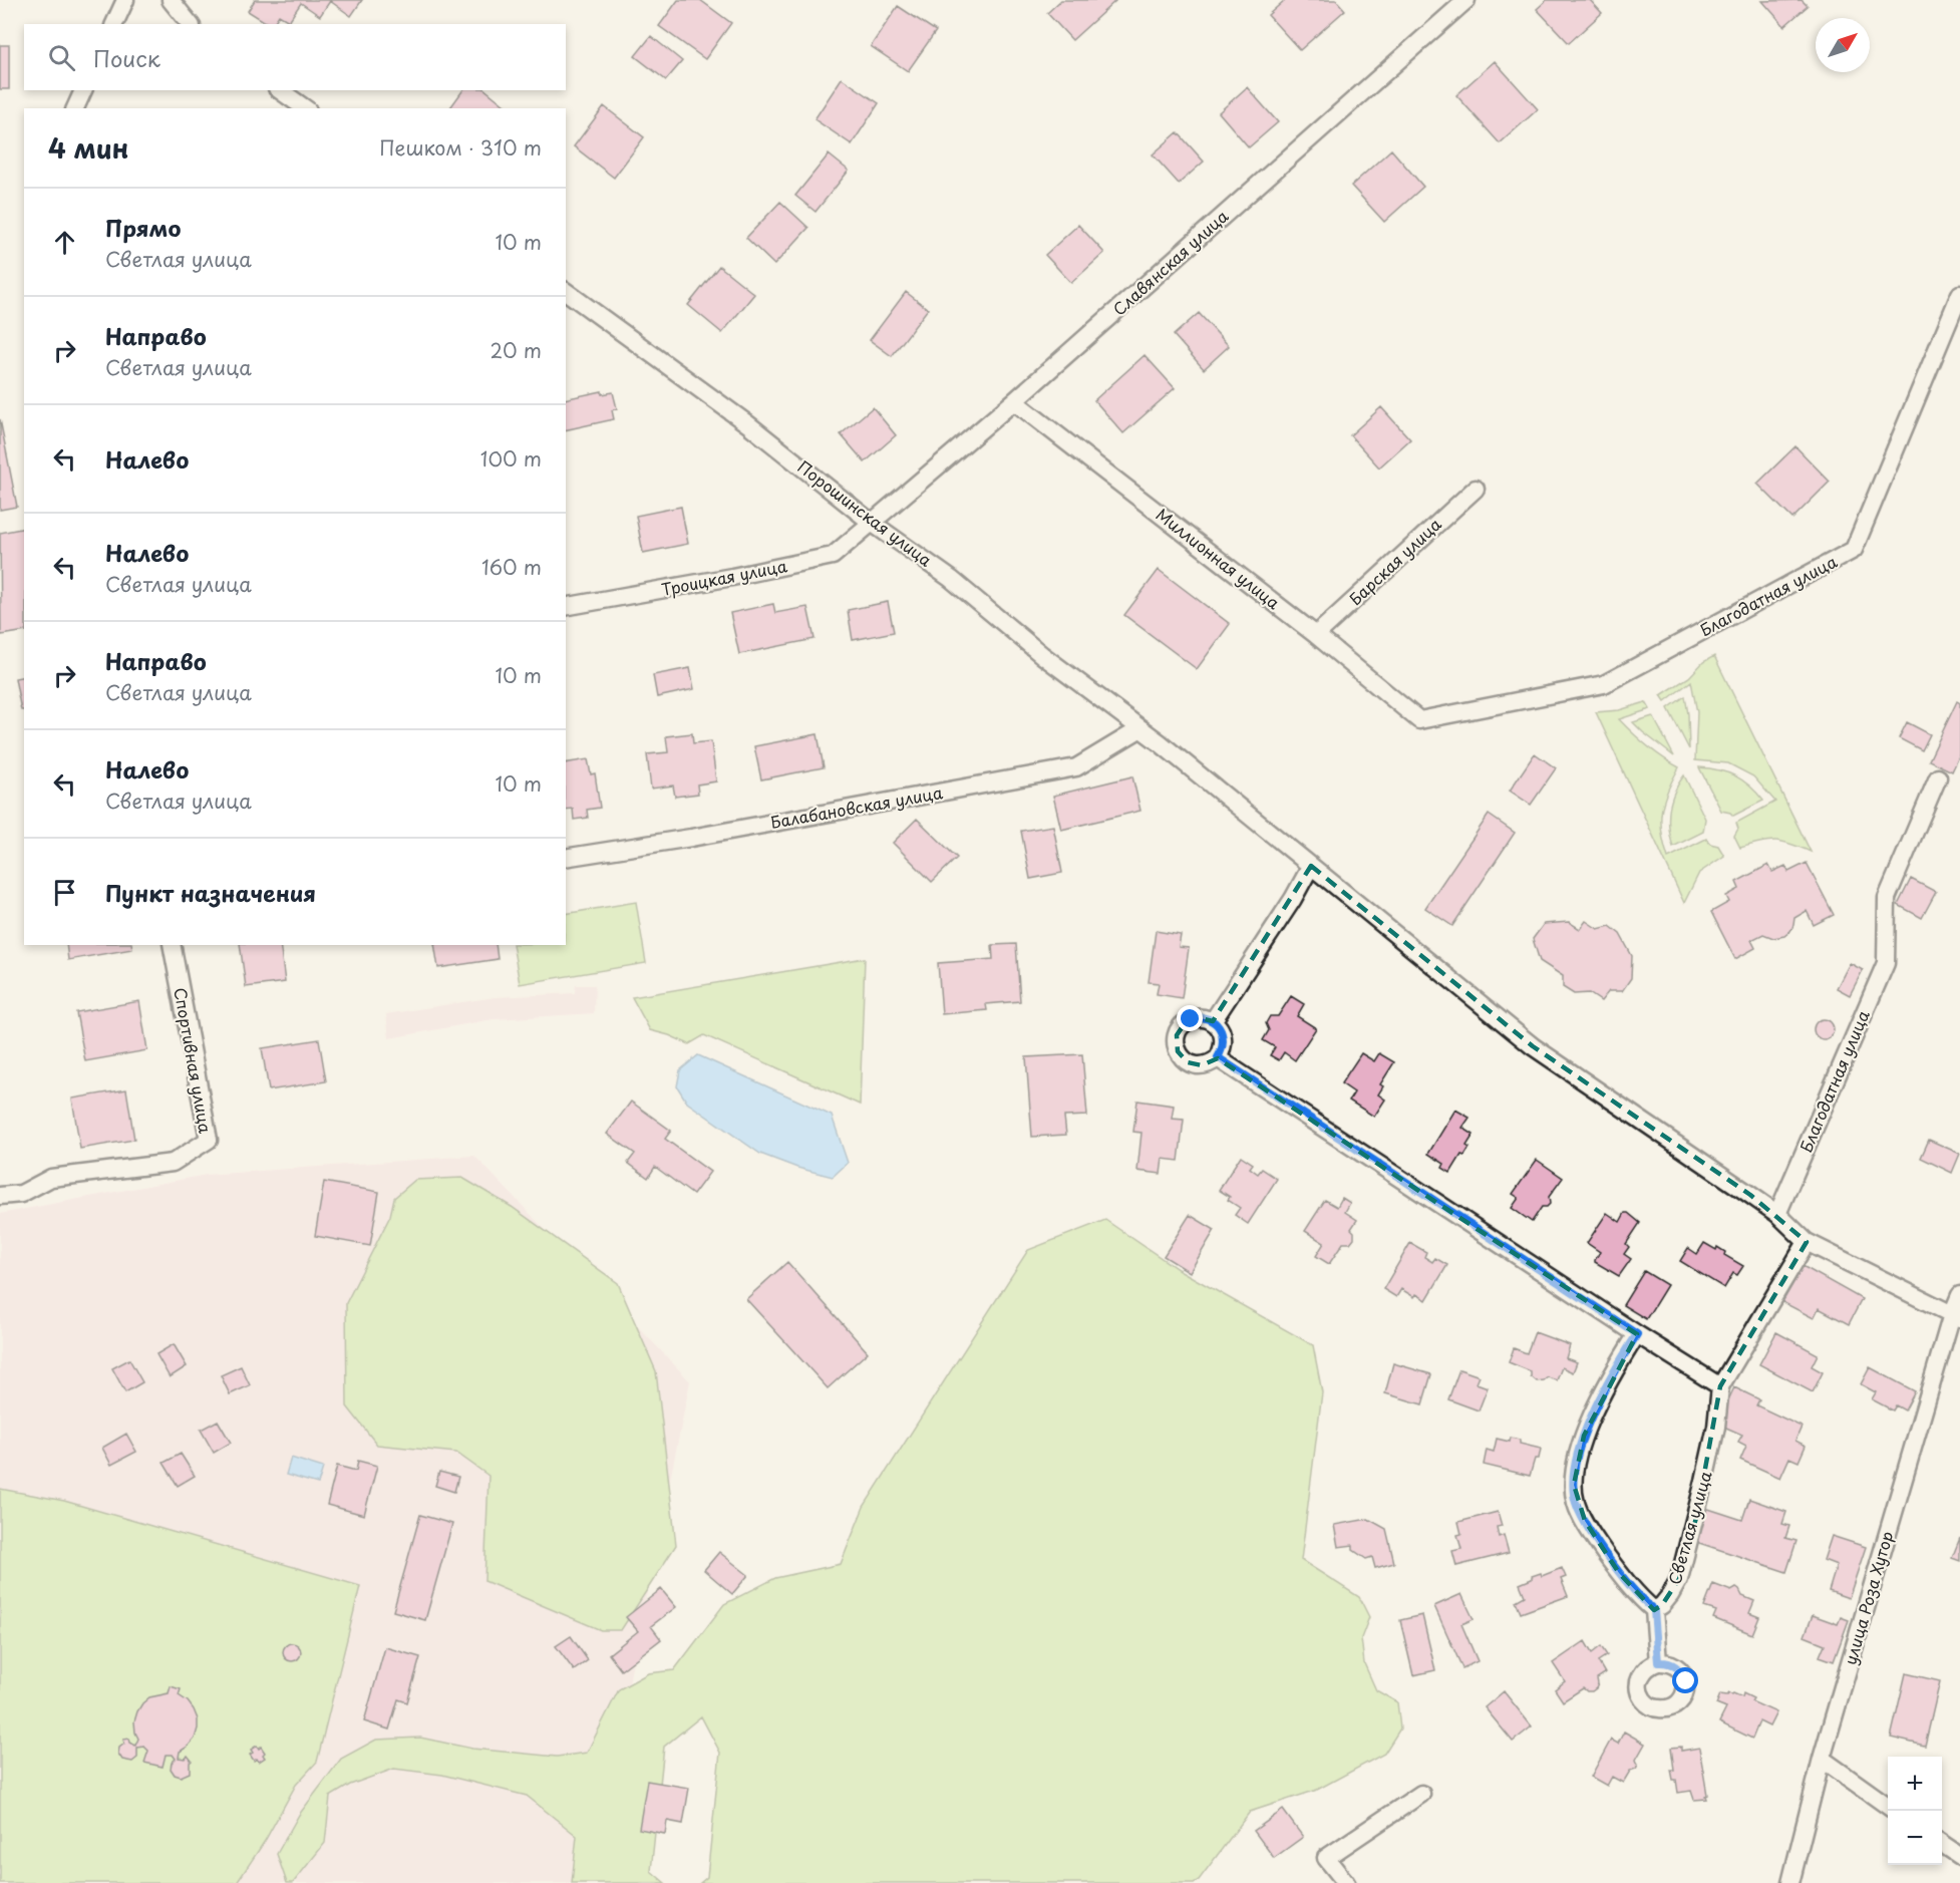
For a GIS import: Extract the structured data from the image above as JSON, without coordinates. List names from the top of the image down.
{
  "streets": {
    "street": [
      "Славянская улица",
      "Порошинская улица",
      "Миллионная улица",
      "Барская улица",
      "Троицкая улица",
      "Благодатная улица",
      "Балабановская улица",
      "Спортивная улица",
      "Светлая улица",
      "улица Роза Хутор"
    ]
  },
  "crossings": [
    ["Славянская улица", "Порошинская улица"],
    ["Славянская улица", "Миллионная улица"],
    ["Славянская улица", "Троицкая улица"],
    ["Порошинская улица", "Троицкая улица"],
    ["Порошинская улица", "Благодатная улица"],
    ["Порошинская улица", "Балабановская улица"],
    ["Порошинская улица", "Светлая улица"],
    ["Порошинская улица", "улица Роза Хутор"],
    ["Миллионная улица", "Барская улица"],
    ["Миллионная улица", "Благодатная улица"]
  ],
  "north": "top right",
  "page": {
    "search": "Поиск",
    "heading": ["4 мин", "Пешком · 310 m"],
    "list": [
      ["Прямо", "Светлая улица", "10 m"],
      ["Направо", "Светлая улица", "20 m"],
      ["Налево", "100 m"],
      ["Налево", "Светлая улица", "160 m"],
      ["Направо", "Светлая улица", "10 m"],
      ["Налево", "Светлая улица", "10 m"],
      "Пункт назначения"
    ],
    "map_buttons": ["+", "−"]
  }
}
